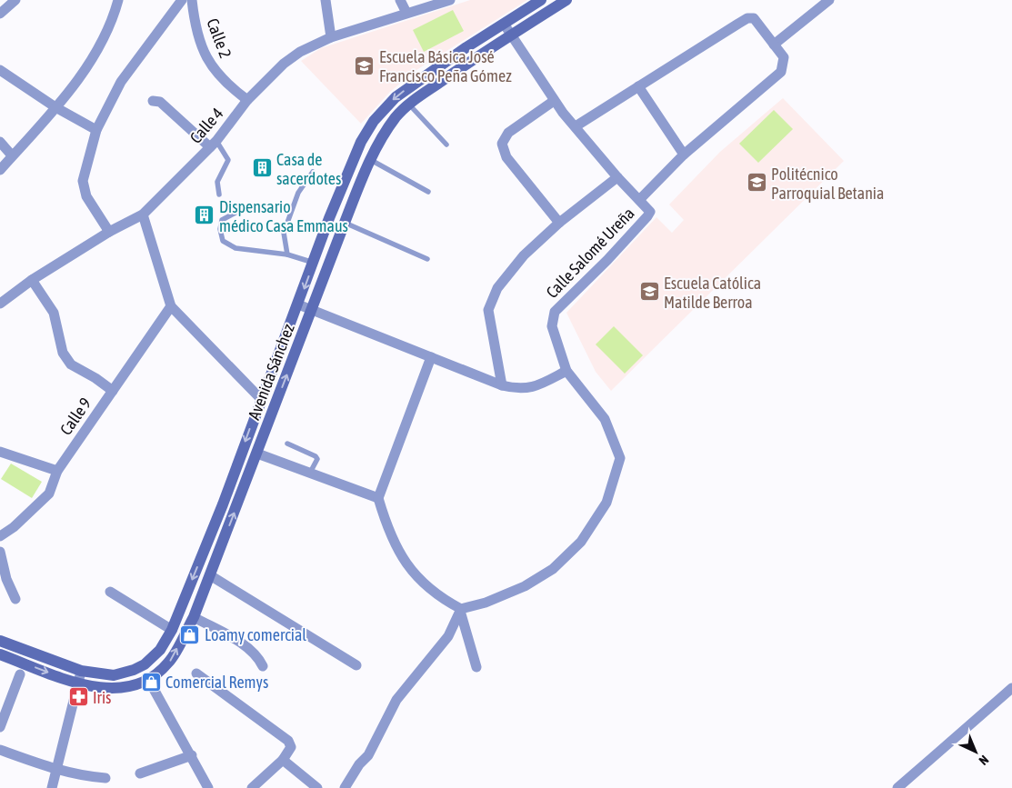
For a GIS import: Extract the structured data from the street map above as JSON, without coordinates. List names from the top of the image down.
{
  "streets": {
    "street": [
      "Calle 2",
      "Calle 4",
      "Calle Salomé Ureña",
      "Avenida Sánchez",
      "Calle 9"
    ]
  },
  "crossings": [
    ["Calle 2", "Calle 4"],
    ["Calle Salomé Ureña", "Avenida Sánchez"]
  ],
  "places": {
    "school or university": ["Escuela Básica José Francisco Peña Gómez", "Politécnico Parroquial Betania", "Escuela Católica Matilde Berroa"],
    "building": ["Casa de sacerdotes", "Dispensario médico Casa Emmaus"],
    "shop": ["Loamy comercial", "Comercial Remys"],
    "pharmacy": ["Iris"]
  },
  "north": "bottom right"
}
